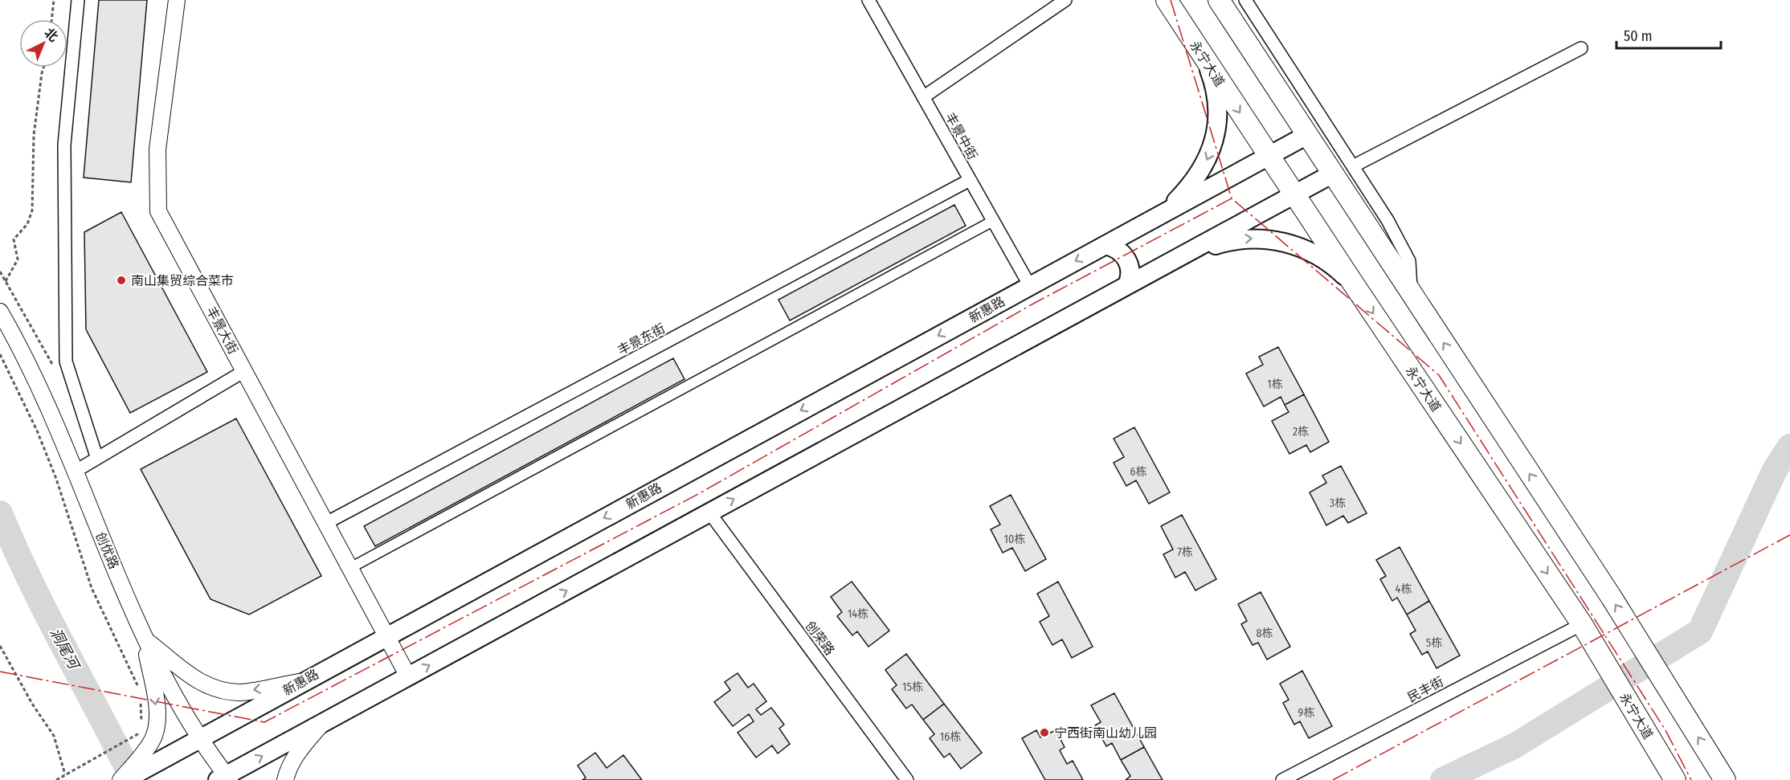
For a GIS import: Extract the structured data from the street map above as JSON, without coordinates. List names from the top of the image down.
{
  "streets": {
    "main road": ["永宁大道", "新惠路"],
    "street": [
      "丰景中街",
      "丰景大街",
      "丰景东街",
      "创优路",
      "创荣路",
      "民丰街"
    ]
  },
  "crossings": [
    ["永宁大道", "新惠路"],
    ["永宁大道", "民丰街"],
    ["丰景中街", "新惠路"],
    ["丰景中街", "丰景东街"],
    ["新惠路", "丰景大街"],
    ["新惠路", "创优路"],
    ["丰景大街", "丰景东街"]
  ],
  "water": ["洞尾河"],
  "places": ["南山集贸综合菜市", "宁西街南山幼儿园"],
  "house_numbers": [
    "1栋",
    "2栋",
    "6栋",
    "3栋",
    "10栋",
    "7栋",
    "4栋",
    "14栋",
    "8栋",
    "5栋",
    "15栋",
    "9栋",
    "16栋"
  ],
  "scale_bar": "50 m",
  "north": "top right"
}
